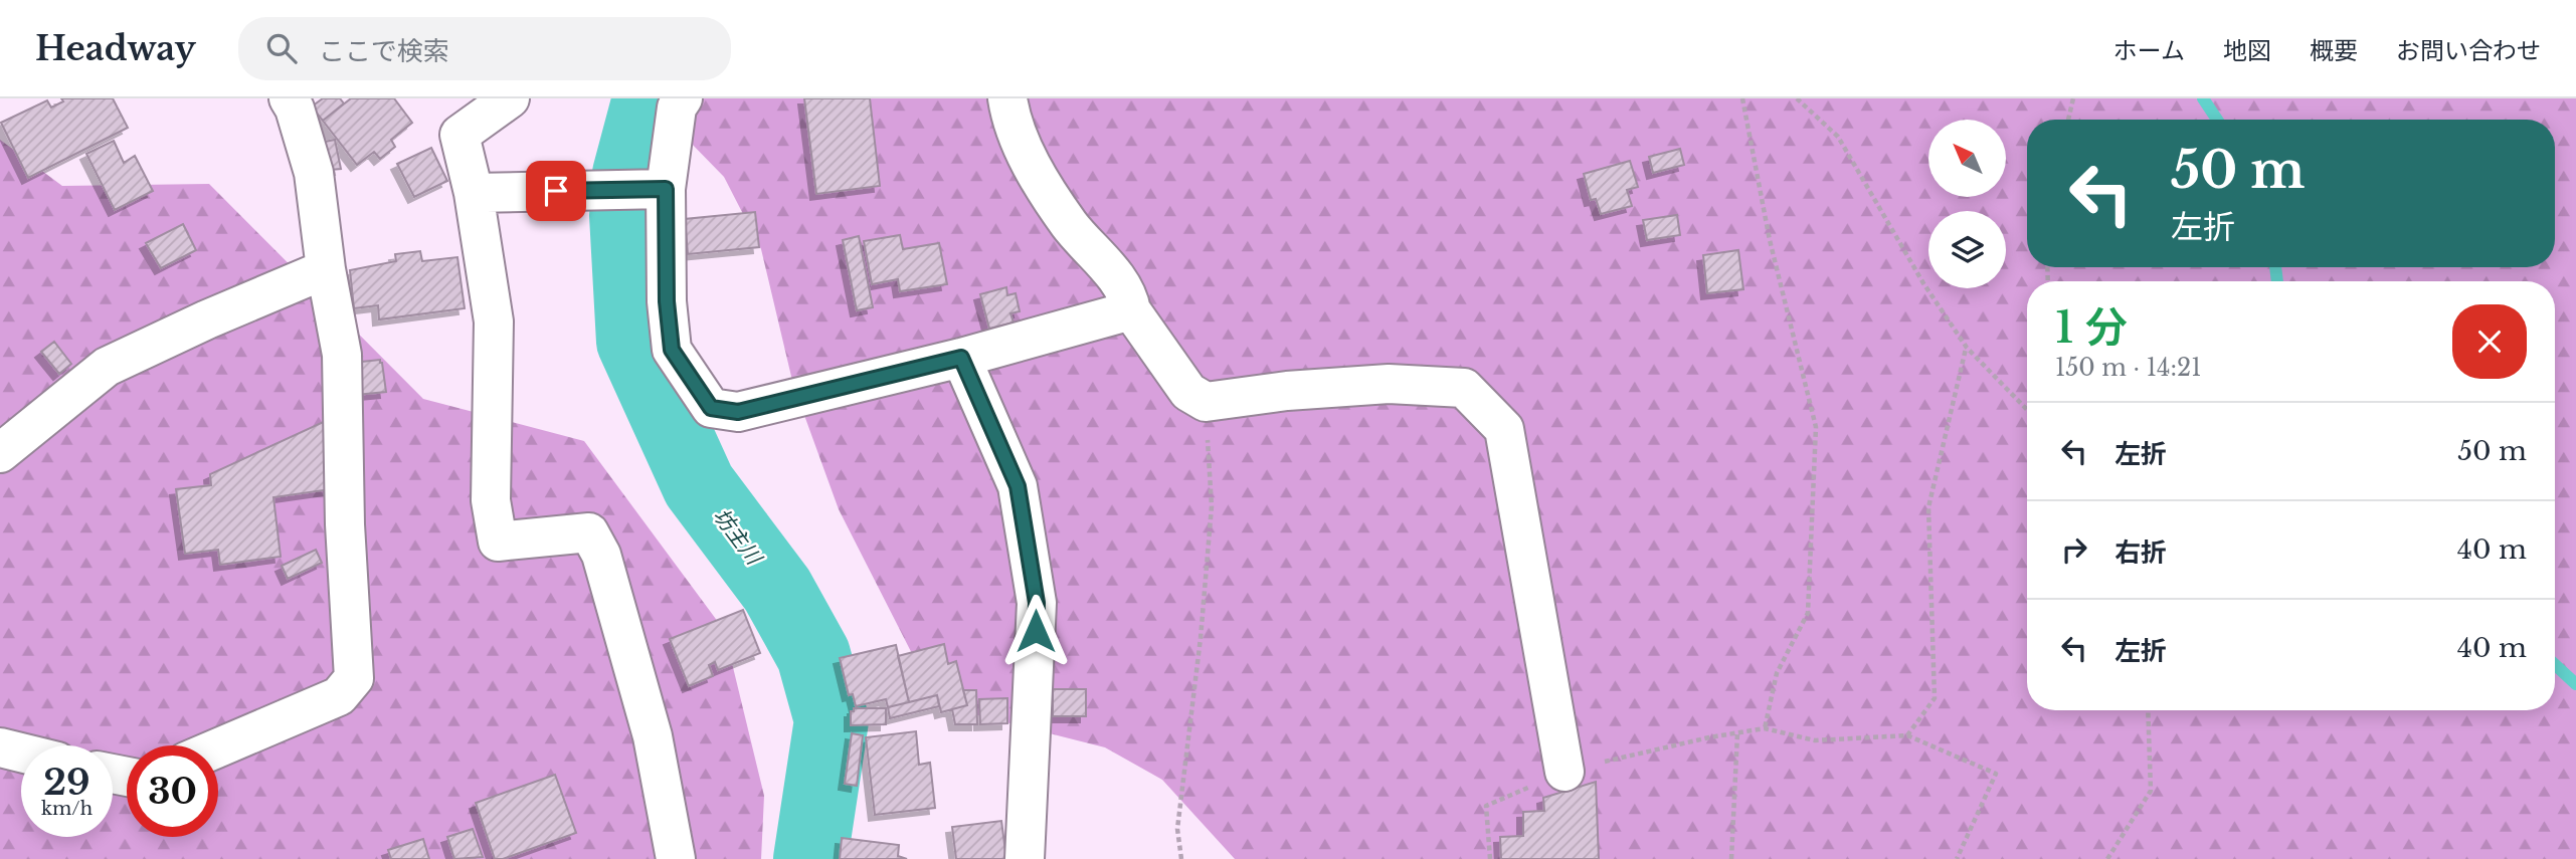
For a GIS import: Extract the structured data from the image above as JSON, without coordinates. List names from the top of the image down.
{
  "water": ["坊主川"],
  "north": "top left",
  "page": {
    "header": "Headway",
    "search": "ここで検索",
    "nav": [
      "ホーム",
      "地図",
      "概要",
      "お問い合わせ"
    ],
    "turn": ["50 m", "左折"],
    "heading": ["1 分", "150 m · 14:21"],
    "list": [
      {
        "name": "左折",
        "value": "50 m"
      },
      {
        "name": "右折",
        "value": "40 m"
      },
      {
        "name": "左折",
        "value": "40 m"
      }
    ],
    "speed": "29 km/h",
    "limit": "30"
  }
}
